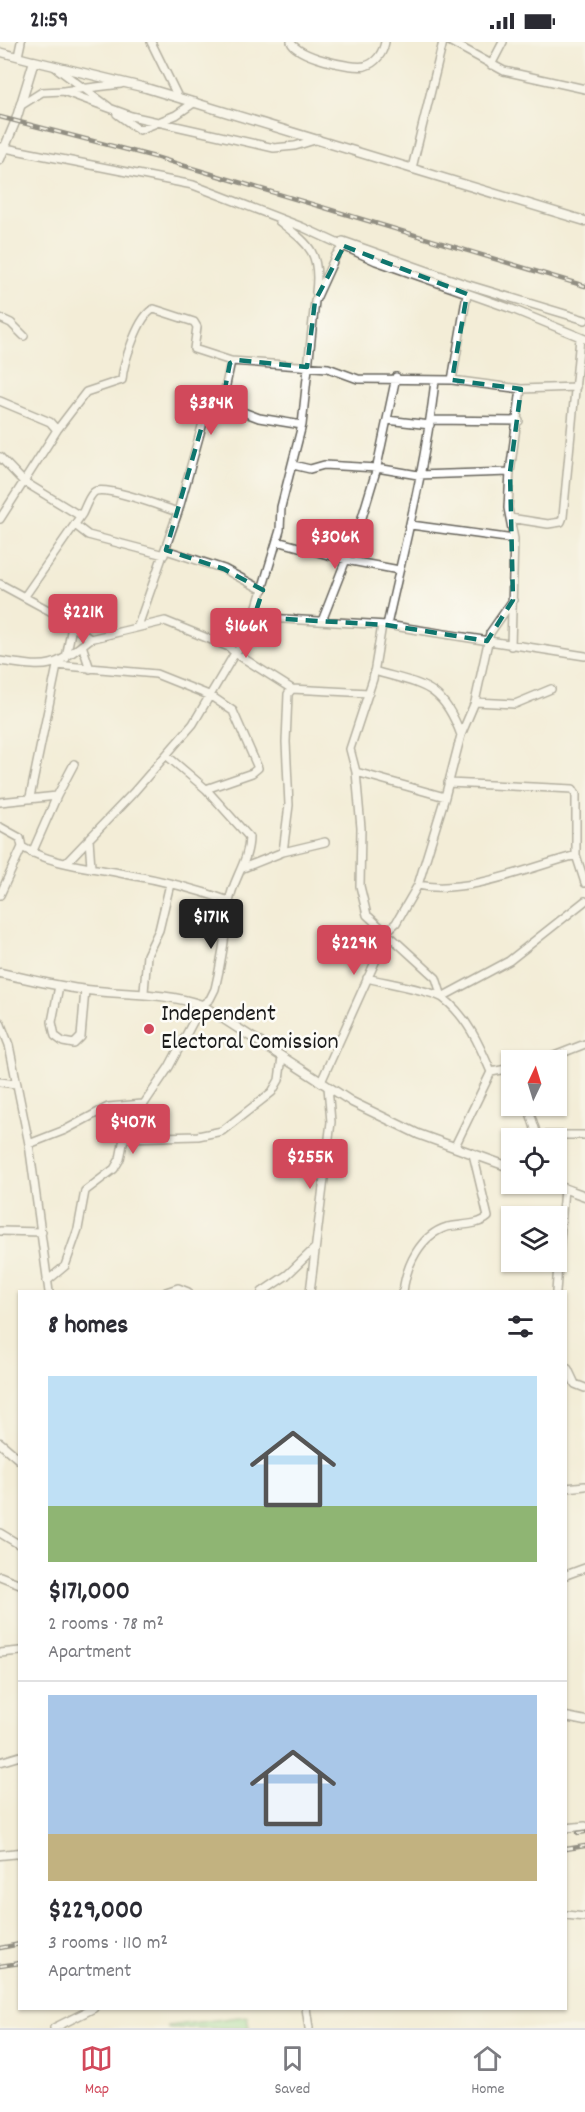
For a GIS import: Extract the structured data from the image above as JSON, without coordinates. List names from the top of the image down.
{
  "places": ["Independent Electoral Comission"],
  "north": "top",
  "page": {
    "status": "21:59",
    "price": [
      "$384K",
      "$306K",
      "$221K",
      "$166K",
      "$171K",
      "$229K",
      "$407K",
      "$255K"
    ],
    "heading": "8 homes",
    "list": [
      {
        "name": "$171,000",
        "note": "2 rooms · 78 m² · Apartment"
      },
      {
        "name": "$229,000",
        "note": "3 rooms · 110 m² · Apartment"
      }
    ],
    "tabs": ["Map", "Saved", "Home"]
  }
}
